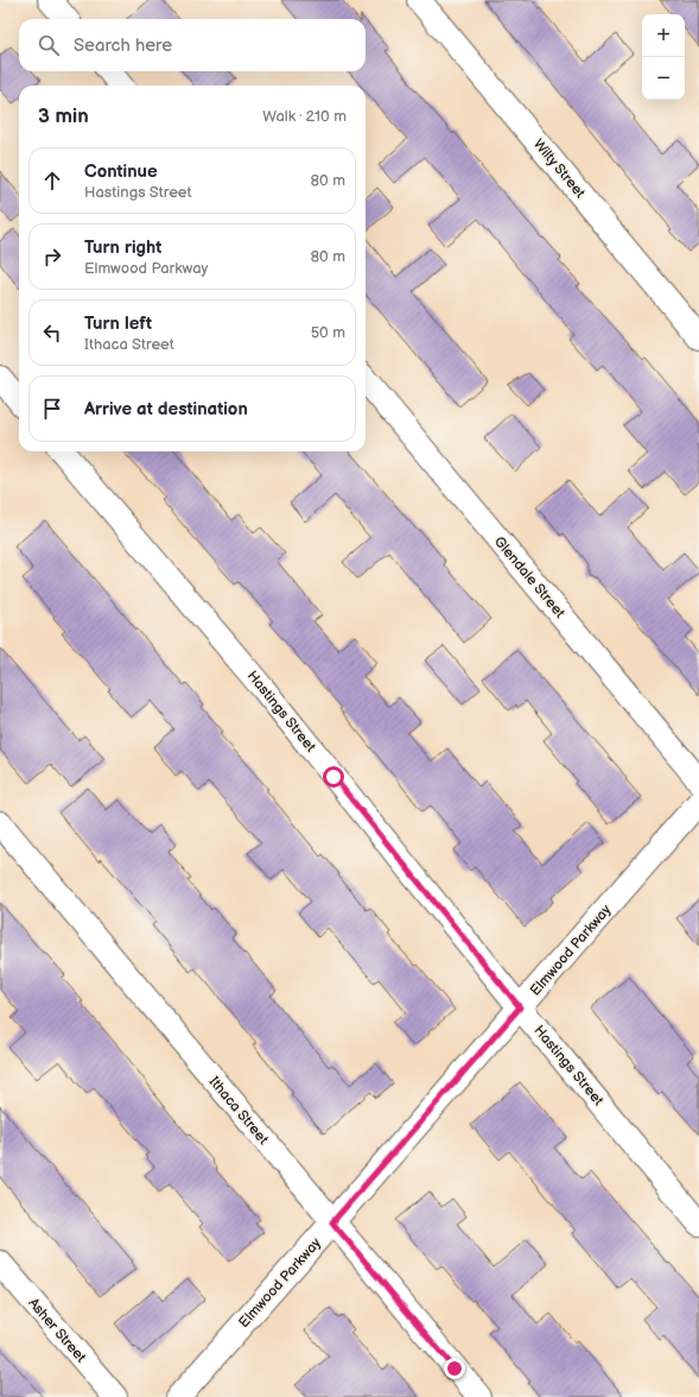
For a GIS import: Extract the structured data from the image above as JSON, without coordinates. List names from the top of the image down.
{
  "streets": {
    "street": [
      "Wilty Street",
      "Glendale Street",
      "Hastings Street",
      "Elmwood Parkway",
      "Ithaca Street",
      "Asher Street"
    ]
  },
  "crossings": [
    ["Hastings Street", "Elmwood Parkway"],
    ["Elmwood Parkway", "Ithaca Street"]
  ],
  "page": {
    "map_buttons": ["+", "−"],
    "search": "Search here",
    "heading": ["3 min", "Walk · 210 m"],
    "list": [
      ["Continue", "Hastings Street", "80 m"],
      ["Turn right", "Elmwood Parkway", "80 m"],
      ["Turn left", "Ithaca Street", "50 m"],
      "Arrive at destination"
    ]
  }
}
